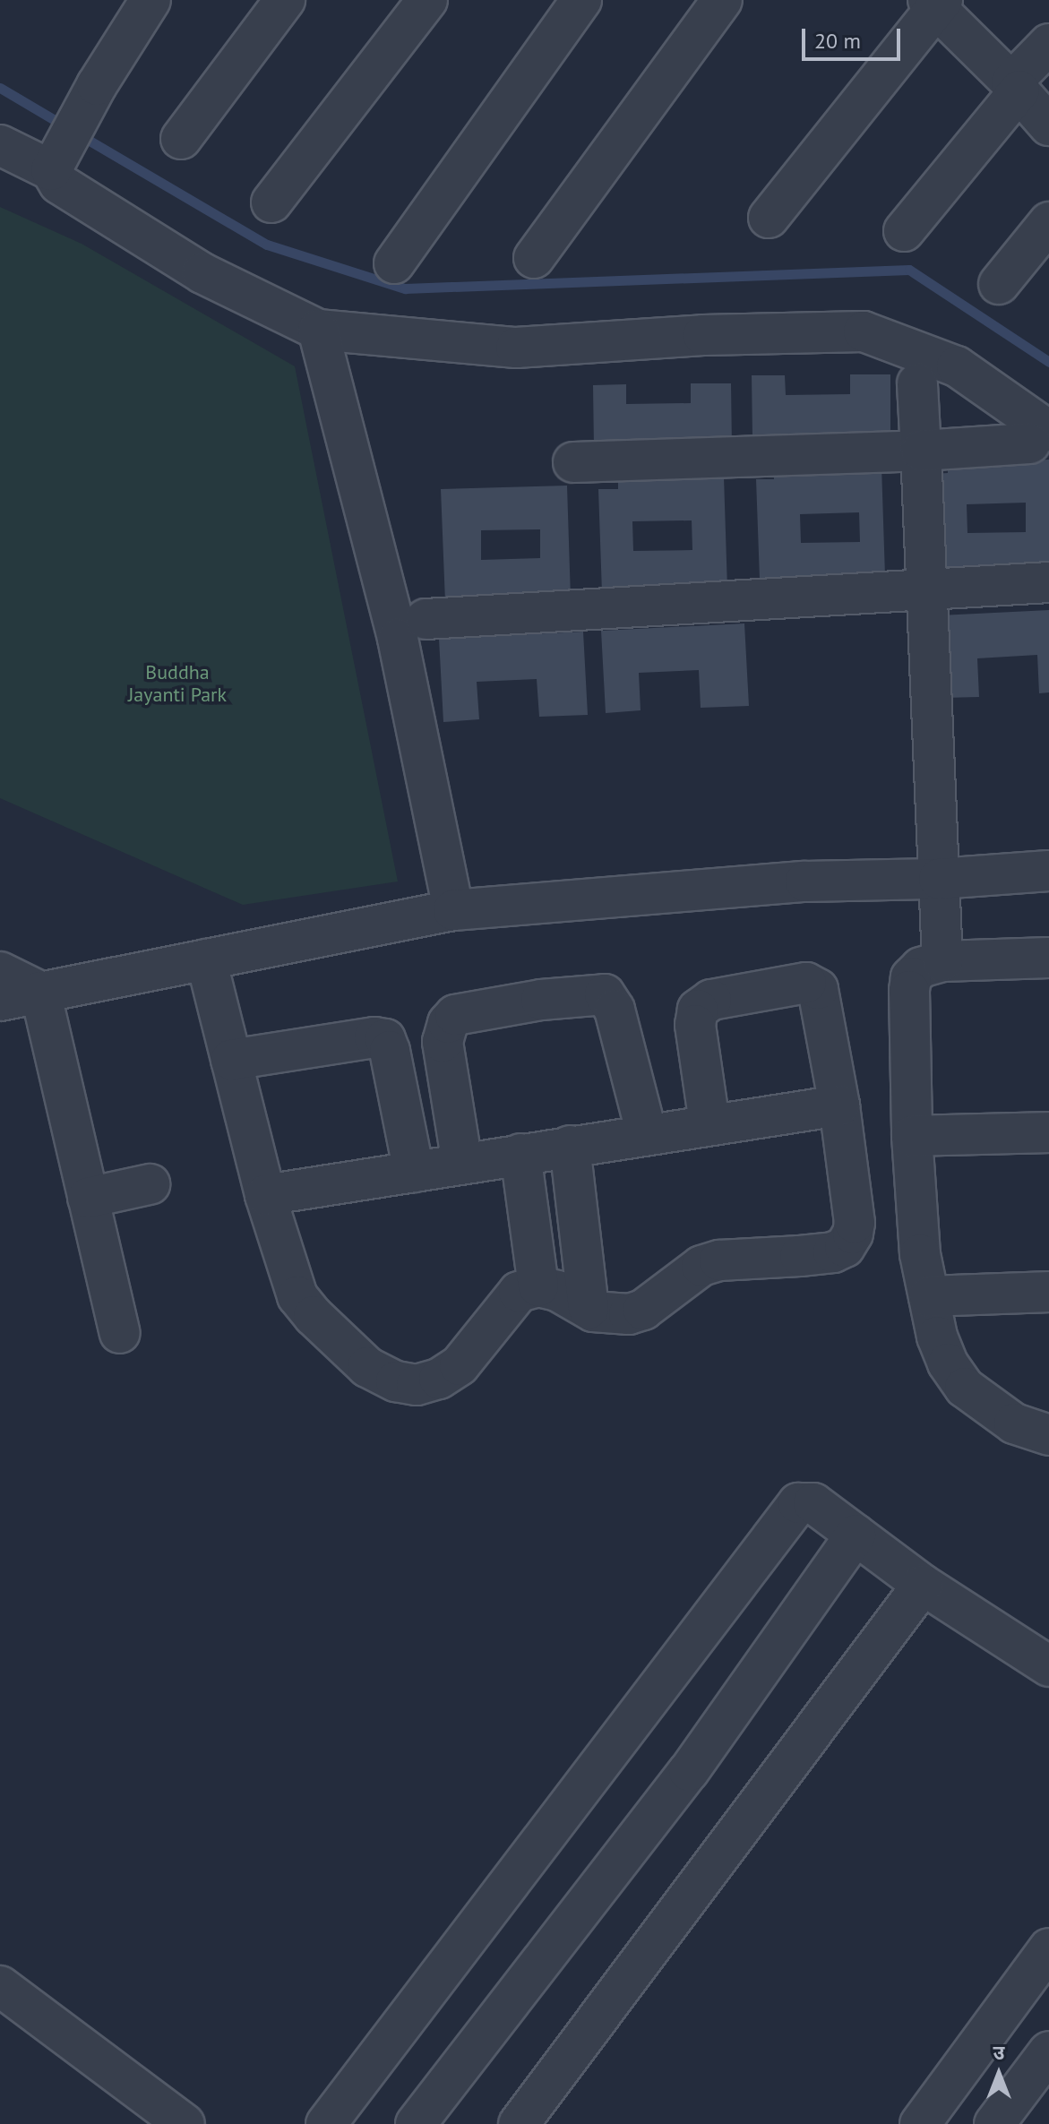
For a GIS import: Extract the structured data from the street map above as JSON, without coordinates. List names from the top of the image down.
{
  "parks": ["Buddha Jayanti Park"],
  "scale_bar": "20 m",
  "north": "top"
}
